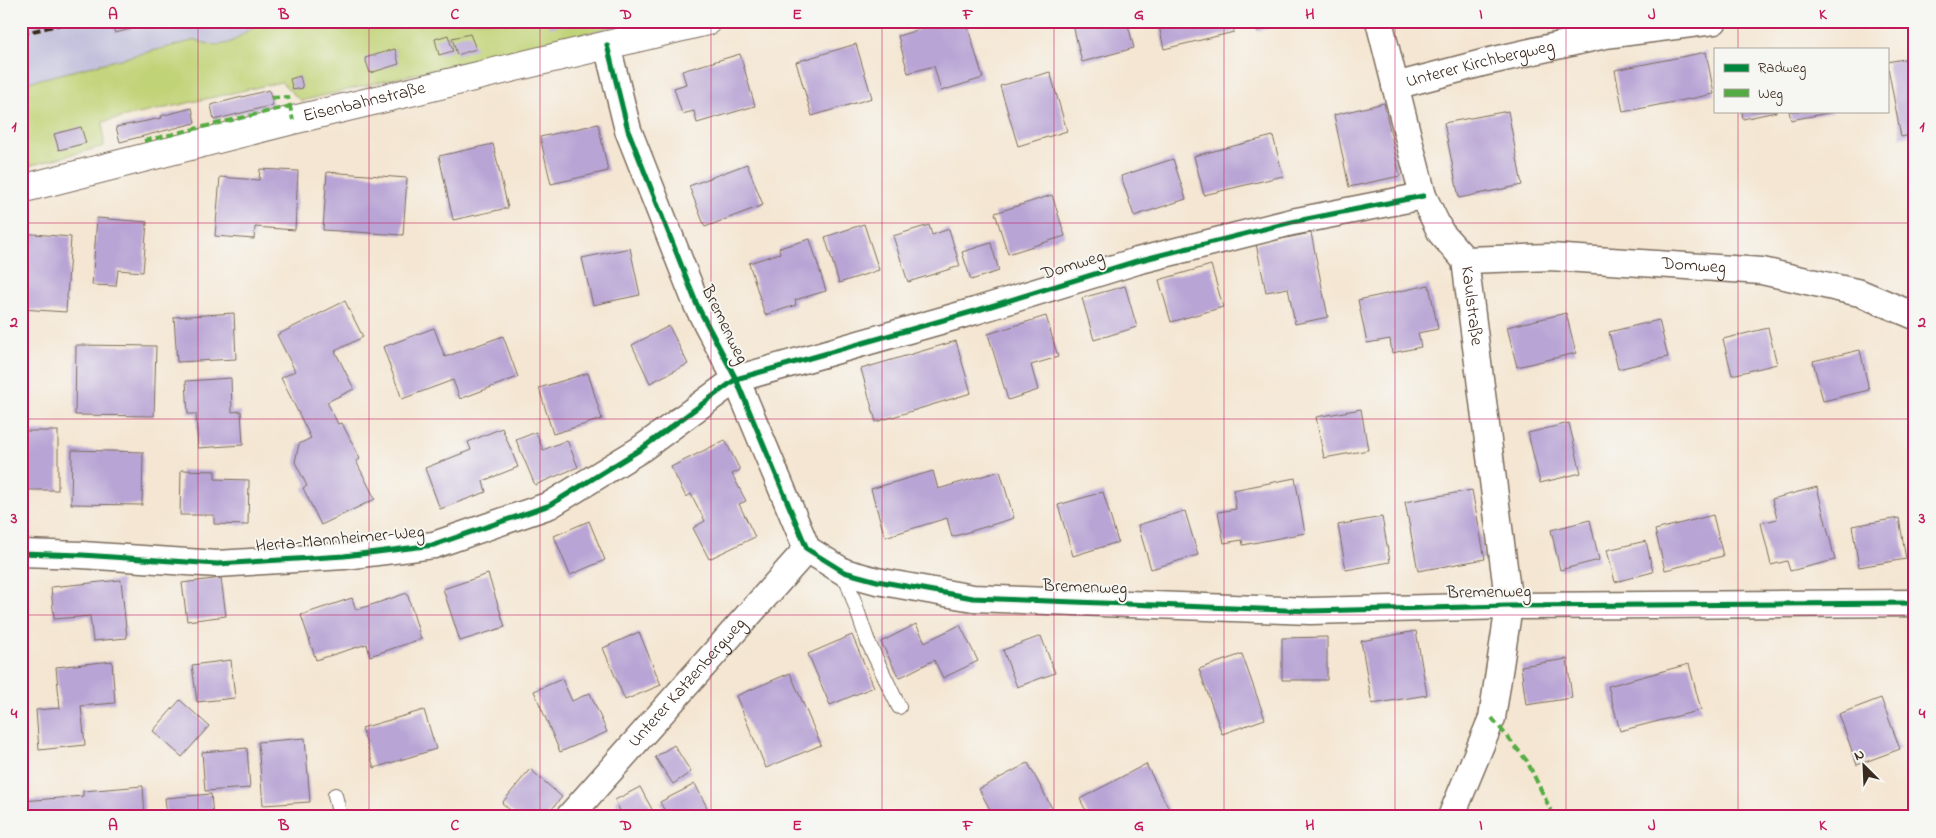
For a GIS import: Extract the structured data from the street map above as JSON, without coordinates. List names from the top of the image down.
{
  "streets": {
    "street": [
      "Unterer Kirchbergweg",
      "Eisenbahnstraße",
      "Domweg",
      "Kaulstraße",
      "Bremenweg",
      "Herta-Mannheimer-Weg",
      "Unterer Katzenbergweg"
    ]
  },
  "crossings": [
    ["Unterer Kirchbergweg", "Kaulstraße"],
    ["Eisenbahnstraße", "Bremenweg"],
    ["Domweg", "Kaulstraße"],
    ["Domweg", "Bremenweg"],
    ["Domweg", "Herta-Mannheimer-Weg"],
    ["Kaulstraße", "Bremenweg"],
    ["Bremenweg", "Herta-Mannheimer-Weg"],
    ["Bremenweg", "Unterer Katzenbergweg"]
  ],
  "legend": ["Radweg", "Weg"],
  "north": "top left",
  "grid": {
    "columns": [
      "A",
      "B",
      "C",
      "D",
      "E",
      "F",
      "G",
      "H",
      "I",
      "J",
      "K"
    ],
    "rows": [
      "1",
      "2",
      "3",
      "4"
    ]
  }
}
